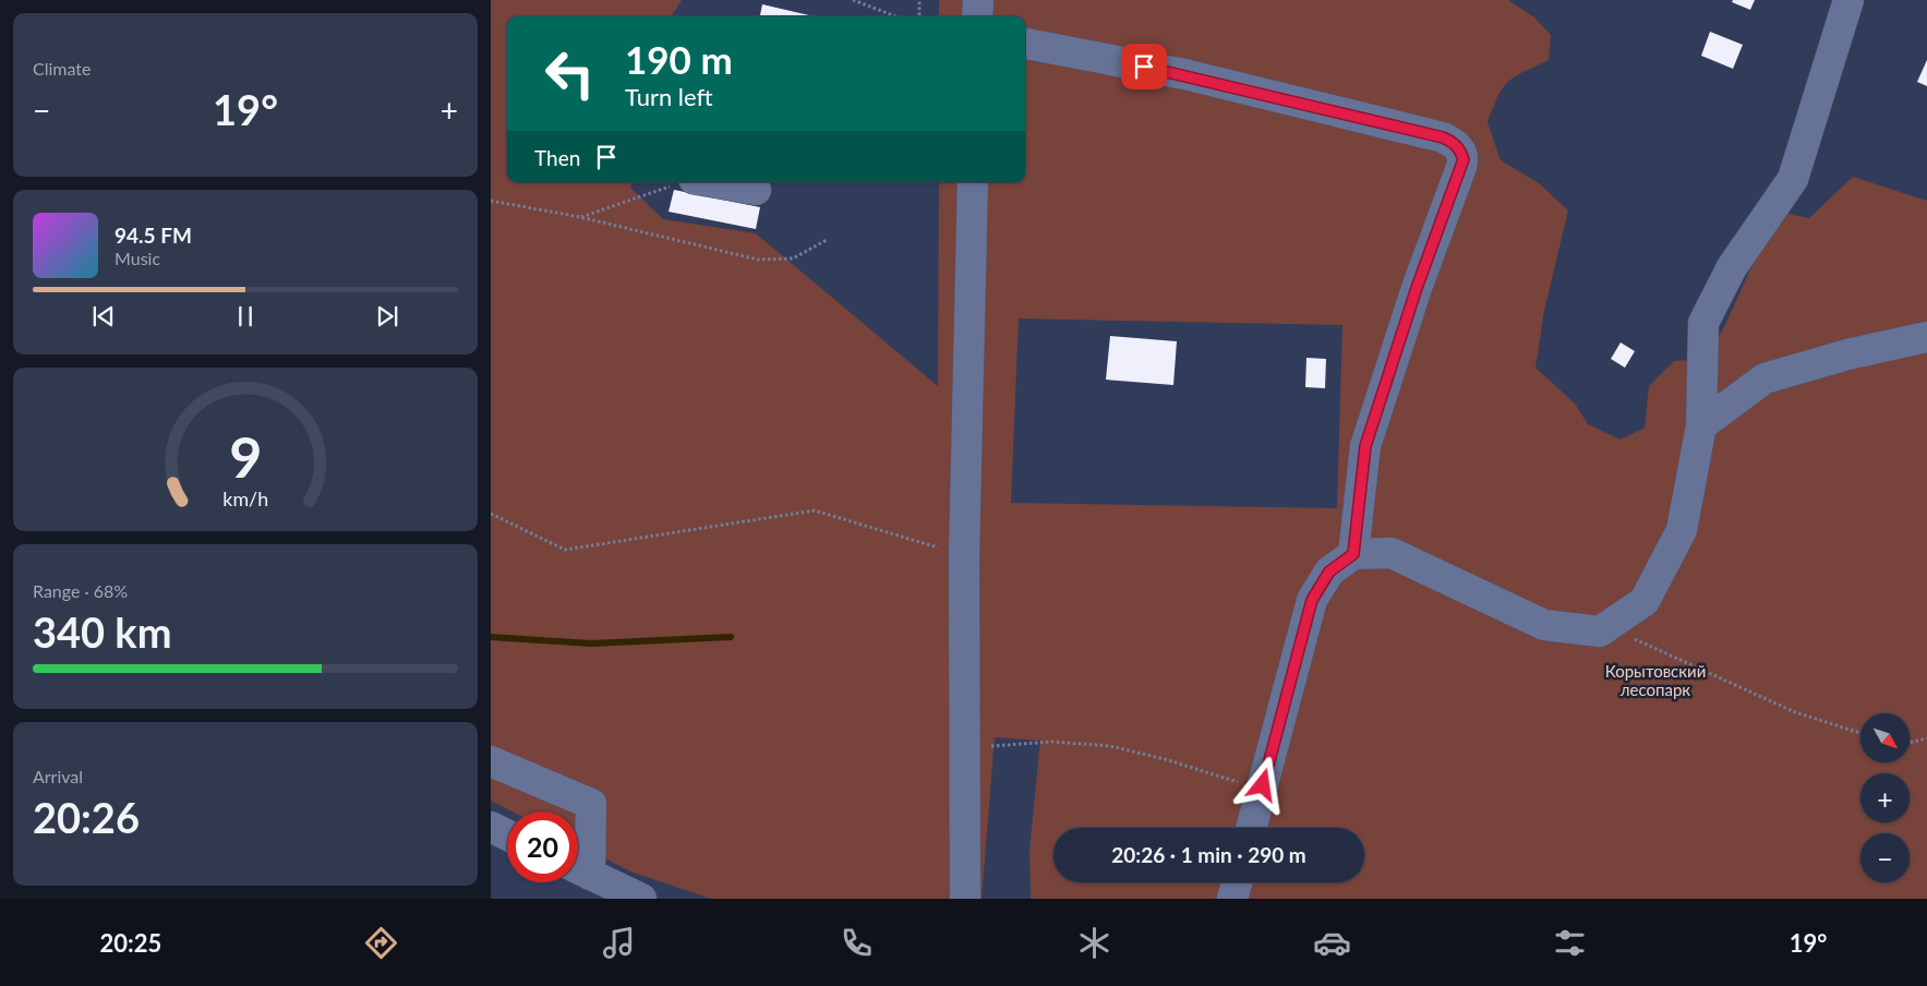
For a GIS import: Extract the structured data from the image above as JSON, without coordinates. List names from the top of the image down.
{
  "parks": ["Корытовский лесопарк"],
  "north": "bottom right",
  "page": {
    "tile": [
      "Climate",
      ["Range · 68%", "340 km"],
      ["Arrival", "20:26"]
    ],
    "turn": ["190 m", "Turn left"],
    "heat": ["−", "19°", "+"],
    "then": "Then",
    "song": ["94.5 FM", "Music"],
    "map_buttons": ["+", "−"],
    "limit": "20",
    "trip": "20:26 · 1 min · 290 m",
    "tabs": ["20:25", "19°"],
    "gauge": ["9", "km/h"]
  }
}
